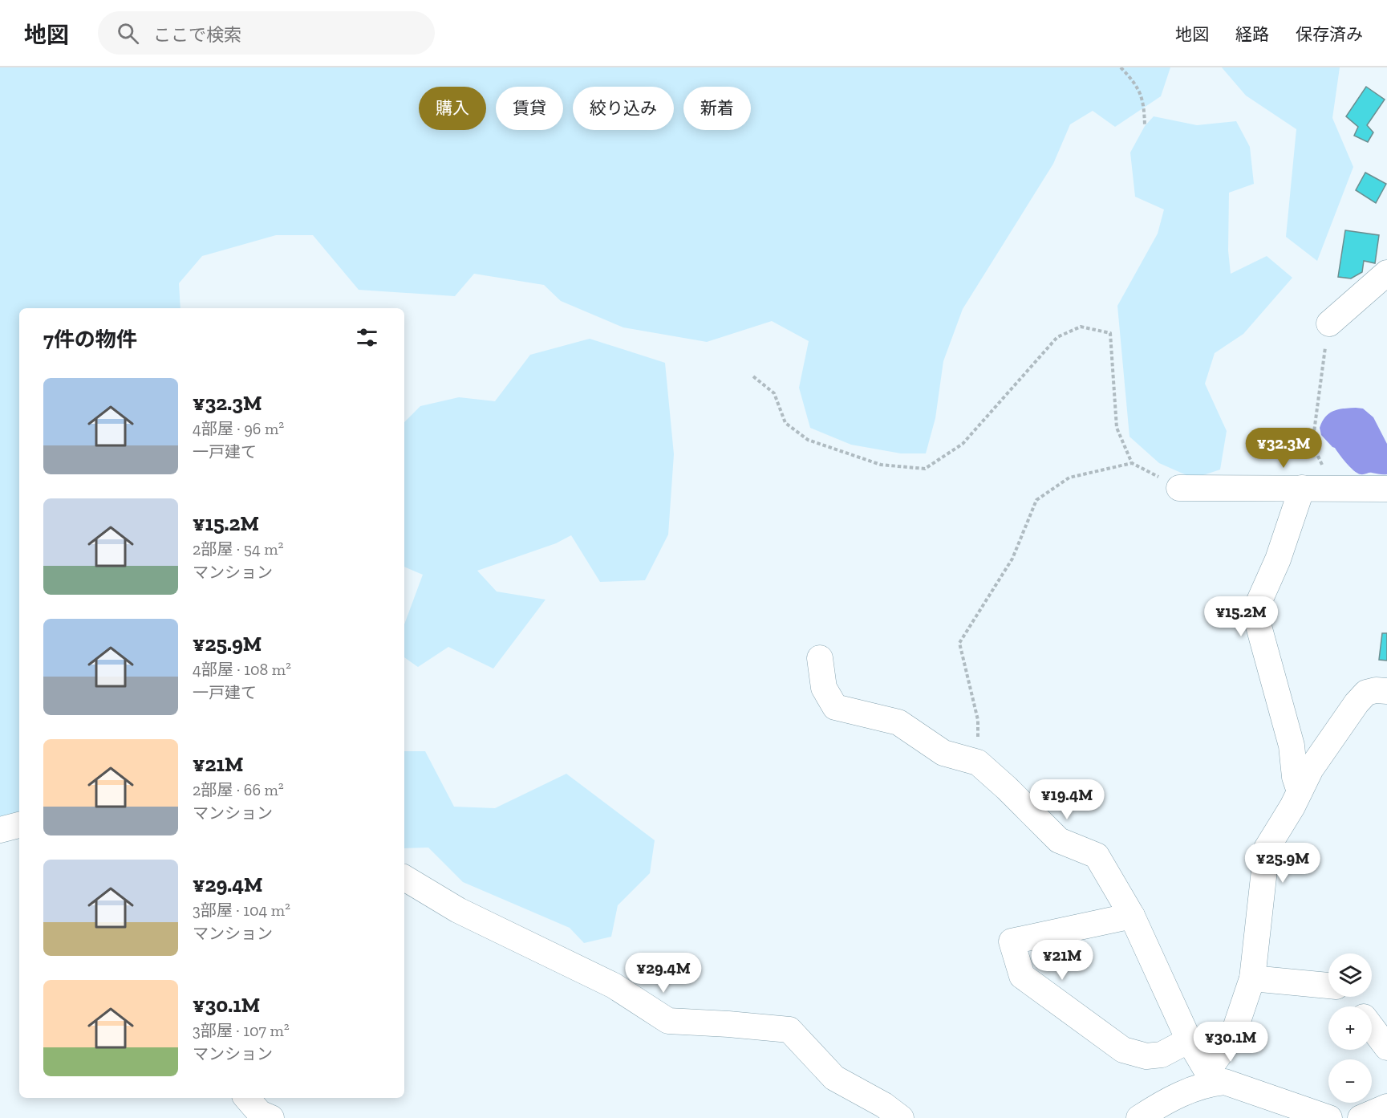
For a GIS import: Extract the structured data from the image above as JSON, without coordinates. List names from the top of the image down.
{
  "page": {
    "header": "地図",
    "search": "ここで検索",
    "nav": ["地図", "経路", "保存済み"],
    "chip": [
      "購入",
      "賃貸",
      "絞り込み",
      "新着"
    ],
    "heading": "7件の物件",
    "list": [
      {
        "name": "¥32.3M",
        "note": "4部屋 · 96 m² · 一戸建て"
      },
      {
        "name": "¥15.2M",
        "note": "2部屋 · 54 m² · マンション"
      },
      {
        "name": "¥25.9M",
        "note": "4部屋 · 108 m² · 一戸建て"
      },
      {
        "name": "¥21M",
        "note": "2部屋 · 66 m² · マンション"
      },
      {
        "name": "¥29.4M",
        "note": "3部屋 · 104 m² · マンション"
      },
      {
        "name": "¥30.1M",
        "note": "3部屋 · 107 m² · マンション"
      }
    ],
    "price": [
      "¥32.3M",
      "¥15.2M",
      "¥19.4M",
      "¥25.9M",
      "¥21M",
      "¥29.4M",
      "¥30.1M"
    ],
    "map_buttons": ["+", "−"]
  }
}
